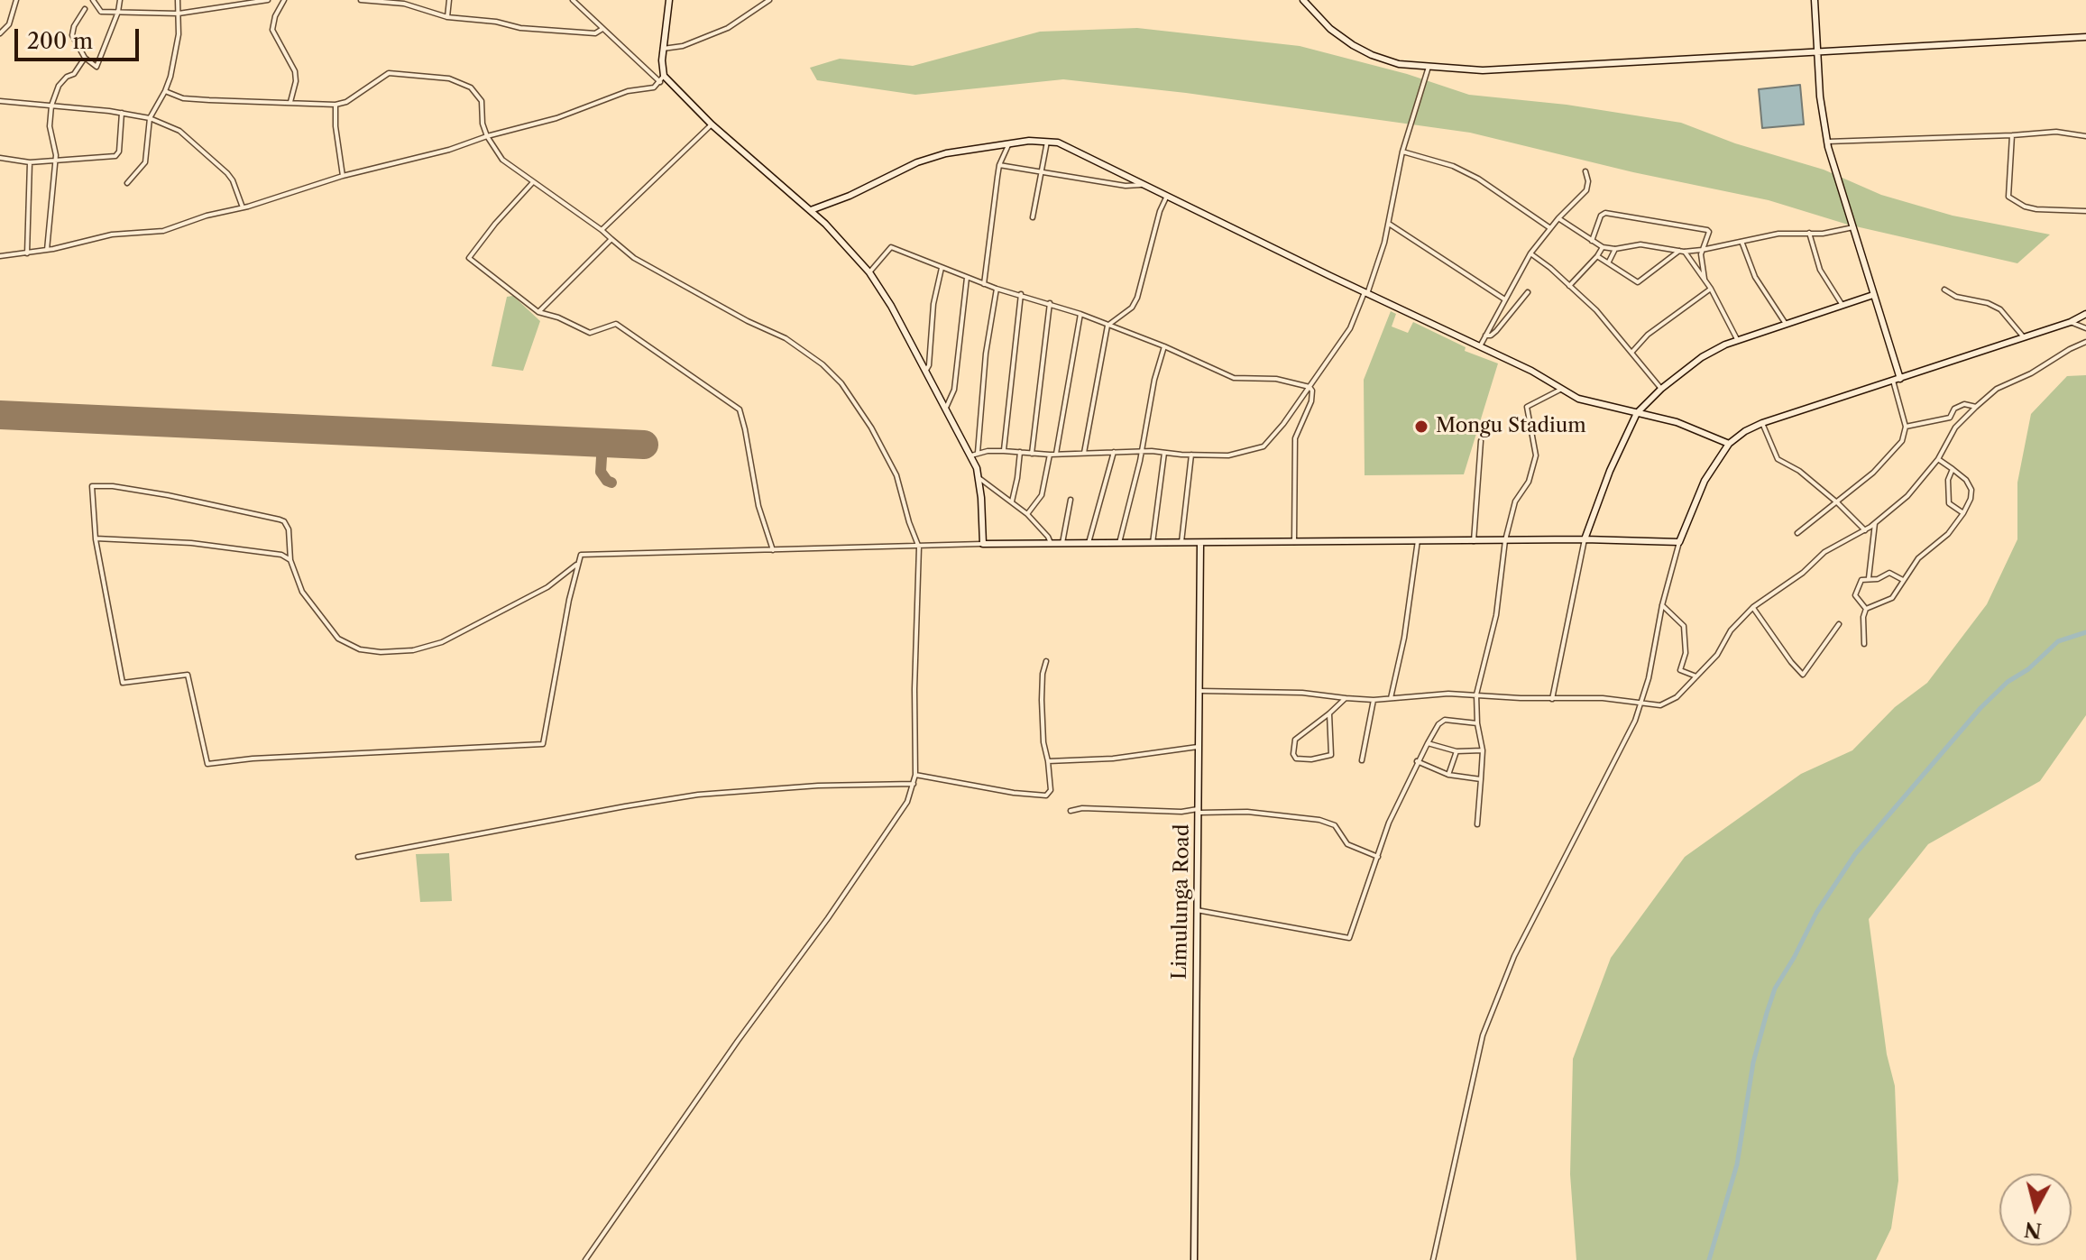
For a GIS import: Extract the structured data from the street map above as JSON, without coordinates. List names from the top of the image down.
{
  "streets": {
    "main road": ["Limulunga Road"]
  },
  "places": ["Mongu Stadium"],
  "scale_bar": "200 m",
  "north": "bottom"
}
